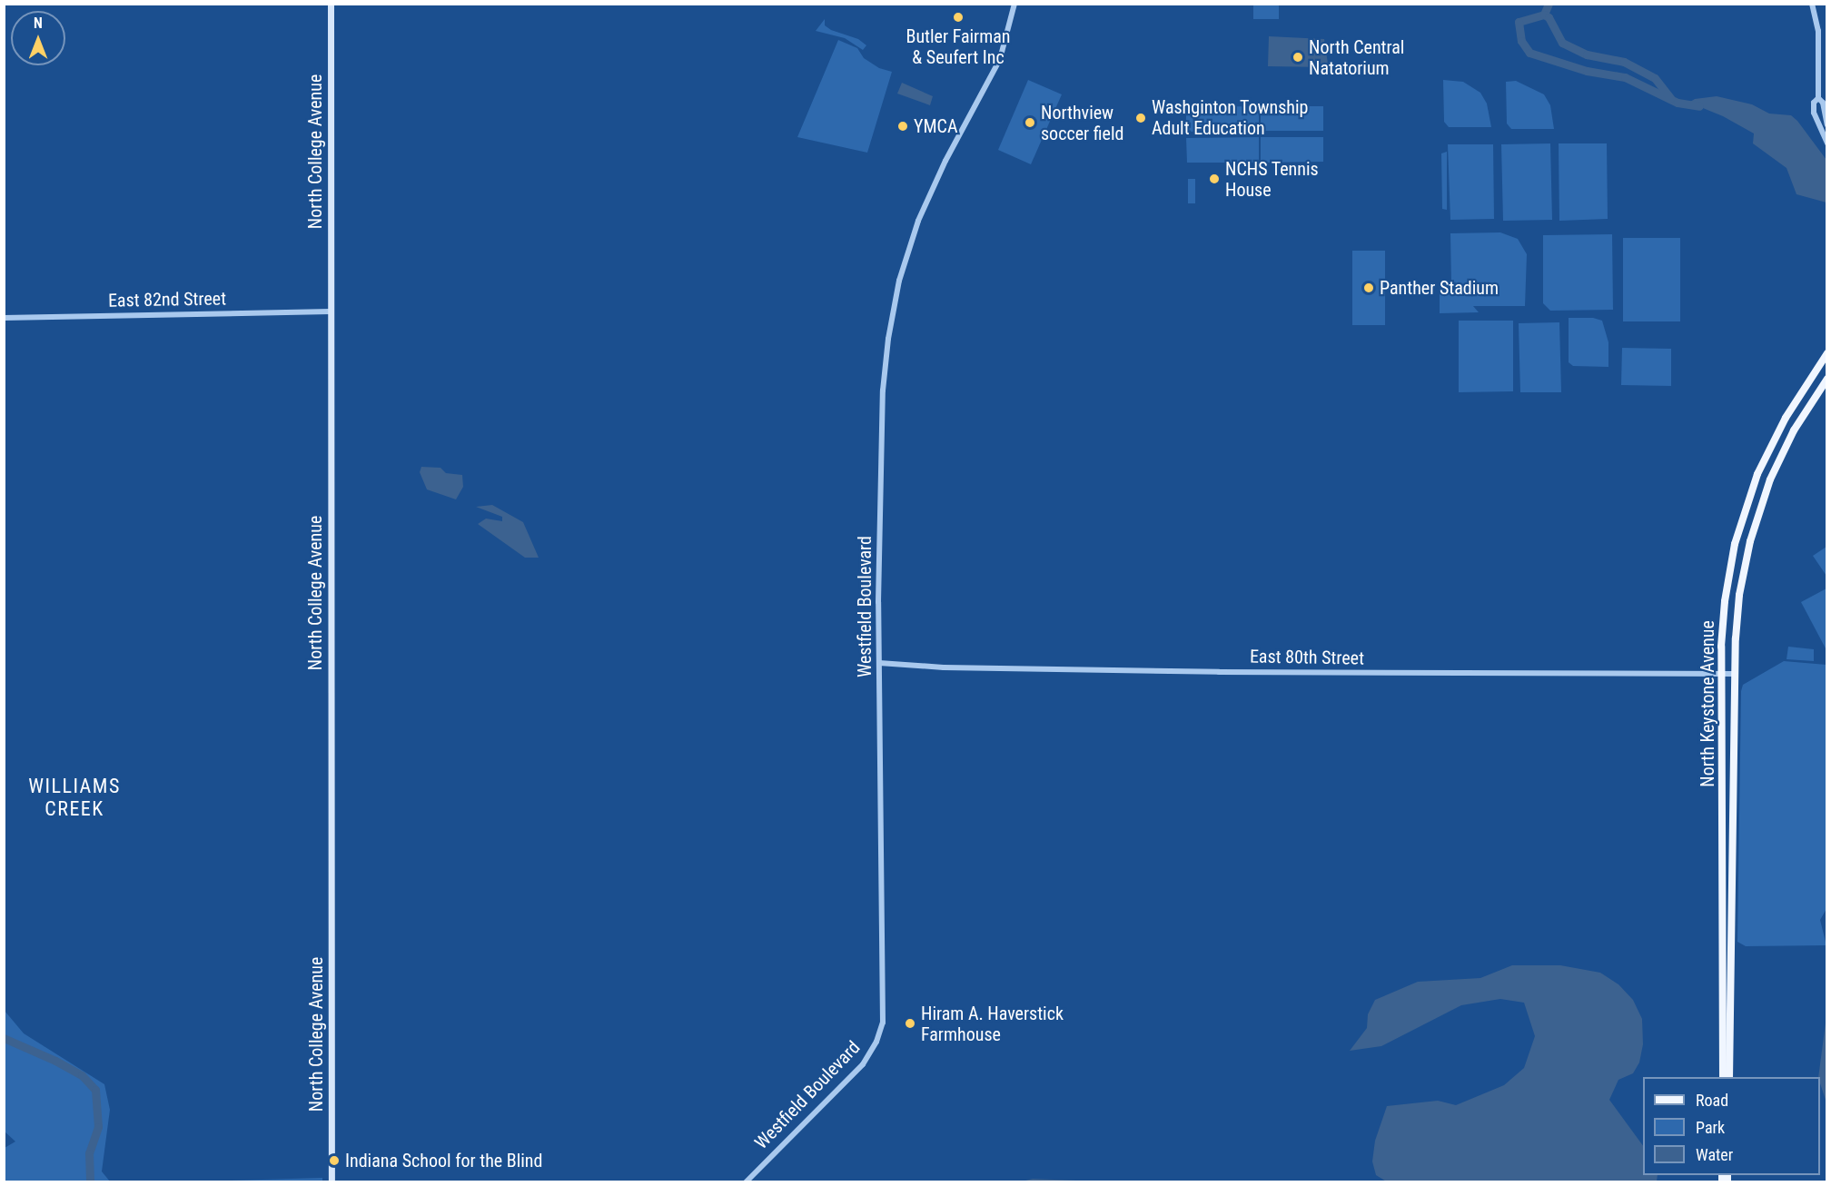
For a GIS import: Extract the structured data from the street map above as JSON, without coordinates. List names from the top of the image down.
{
  "streets": {
    "main road": ["North College Avenue", "North Keystone Avenue"],
    "street": ["East 82nd Street", "Westfield Boulevard", "East 80th Street"]
  },
  "crossings": [
    ["North College Avenue", "East 82nd Street"],
    ["Westfield Boulevard", "East 80th Street"],
    ["East 80th Street", "North Keystone Avenue"]
  ],
  "districts": ["WILLIAMS CREEK"],
  "places": [
    "Butler Fairman & Seufert Inc",
    "North Central Natatorium",
    "Washginton Township Adult Education",
    "Northview soccer field",
    "YMCA",
    "NCHS Tennis House",
    "Panther Stadium",
    "Hiram A. Haverstick Farmhouse",
    "Indiana School for the Blind"
  ],
  "legend": ["Road", "Park", "Water"],
  "north": "top"
}
